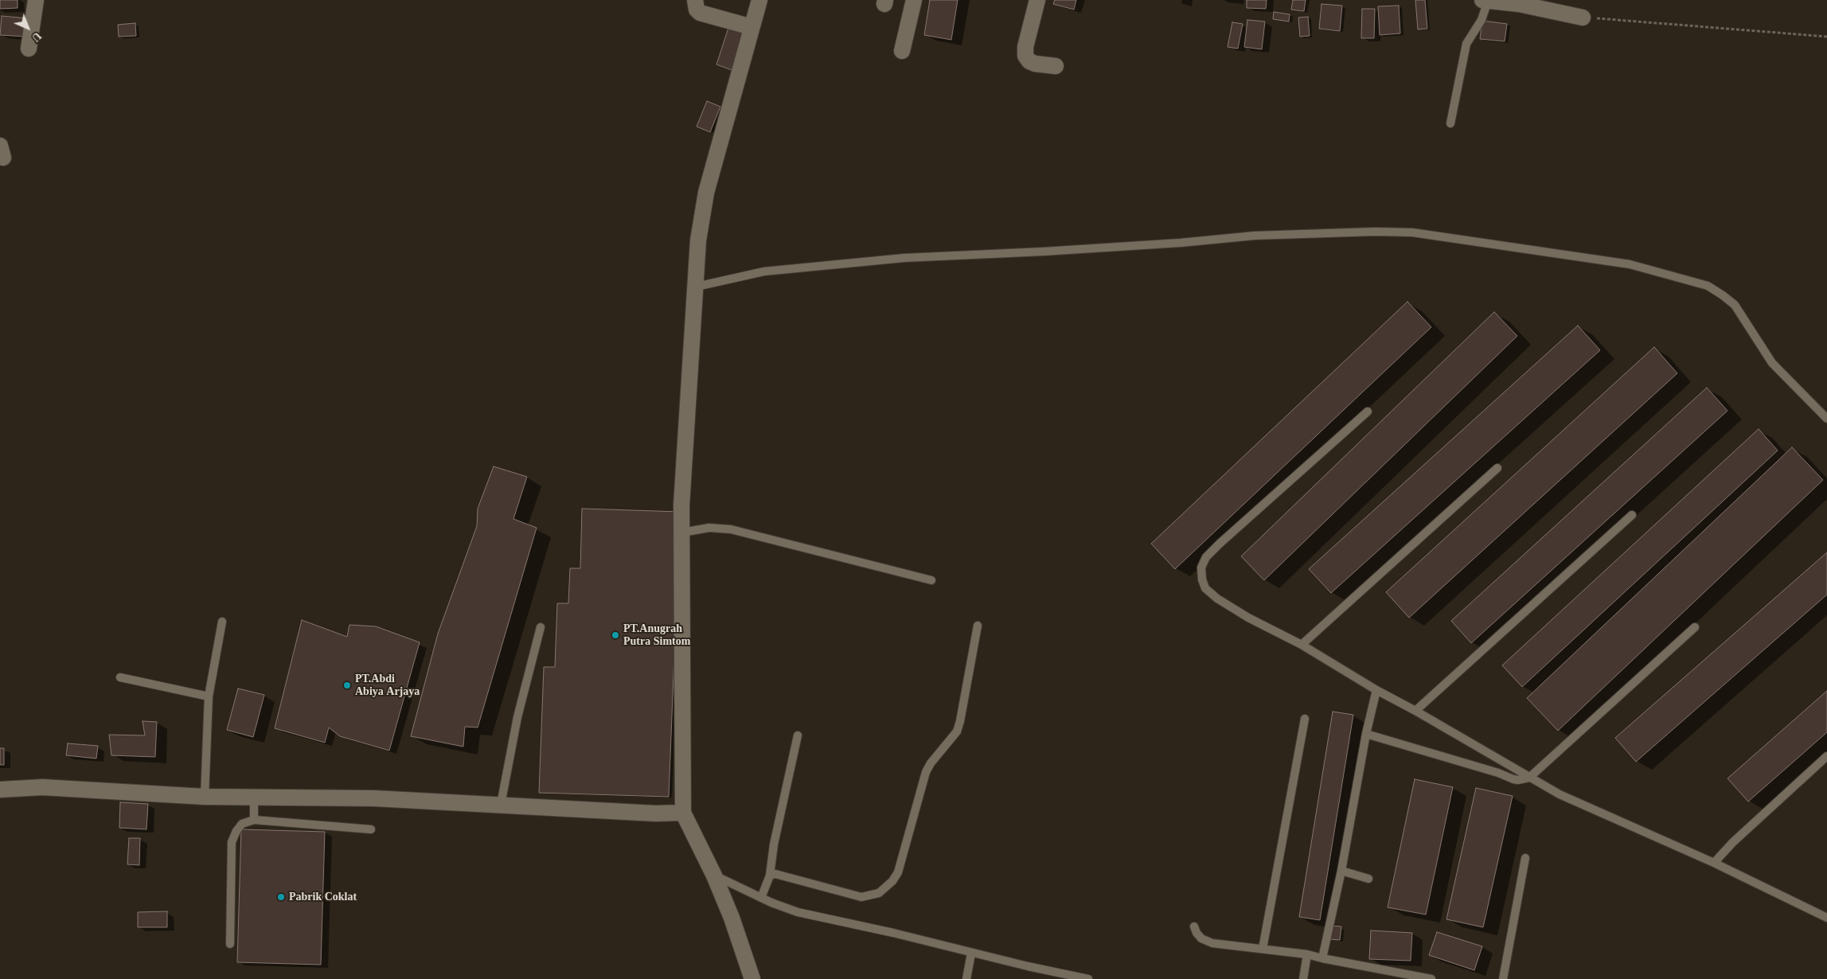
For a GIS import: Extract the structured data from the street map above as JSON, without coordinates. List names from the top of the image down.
{
  "places": ["PT.Anugrah Putra Simtom", "PT.Abdi Abiya Arjaya", "Pabrik Coklat"],
  "north": "bottom right"
}
